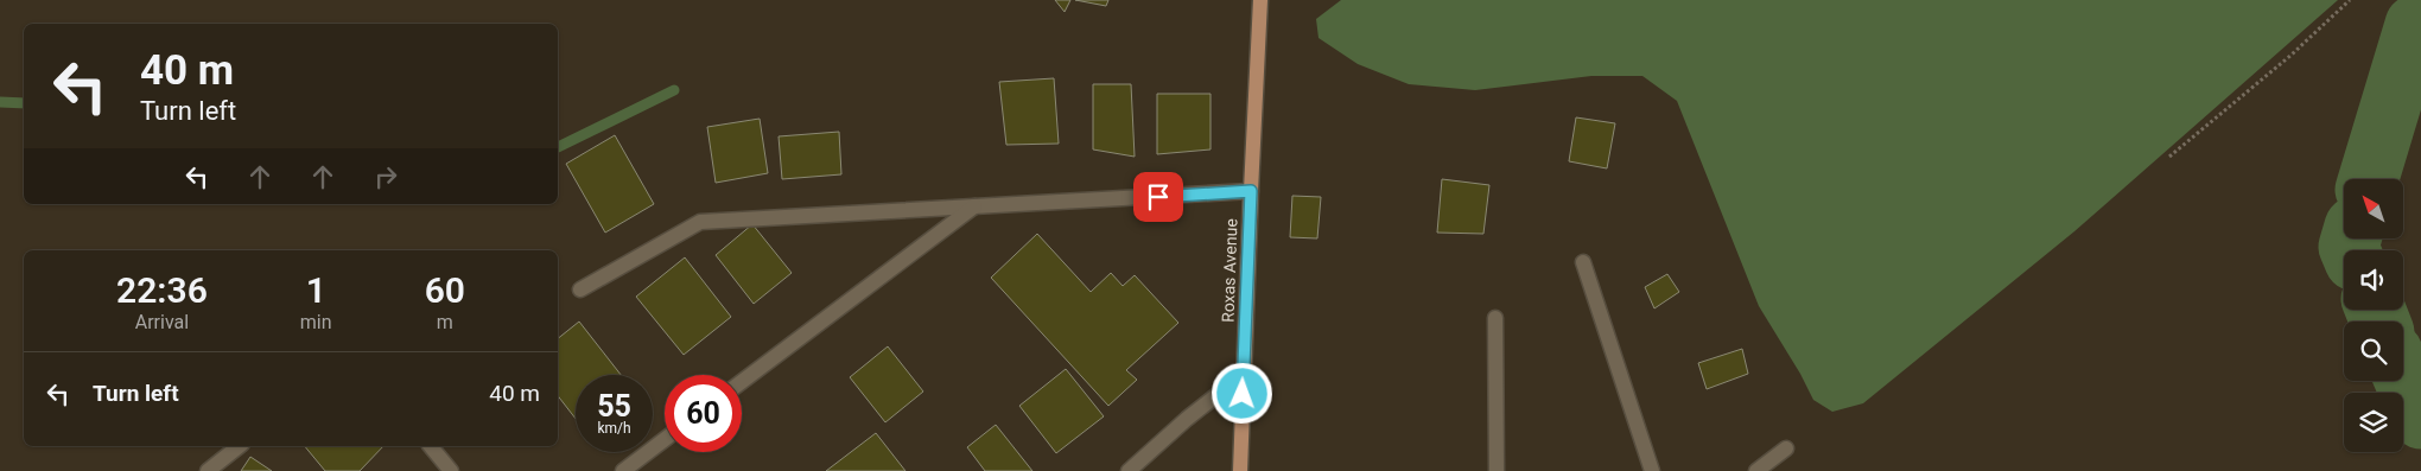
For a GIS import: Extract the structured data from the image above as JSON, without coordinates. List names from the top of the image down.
{
  "streets": {
    "main road": ["Roxas Avenue"]
  },
  "north": "top left",
  "page": {
    "turn": ["40 m", "Turn left"],
    "eta": [
      "22:36",
      "Arrival",
      "1",
      "min",
      "60",
      "m"
    ],
    "list": [
      {
        "name": "Turn left",
        "value": "40 m"
      }
    ],
    "speed": "55 km/h",
    "limit": "60"
  }
}
